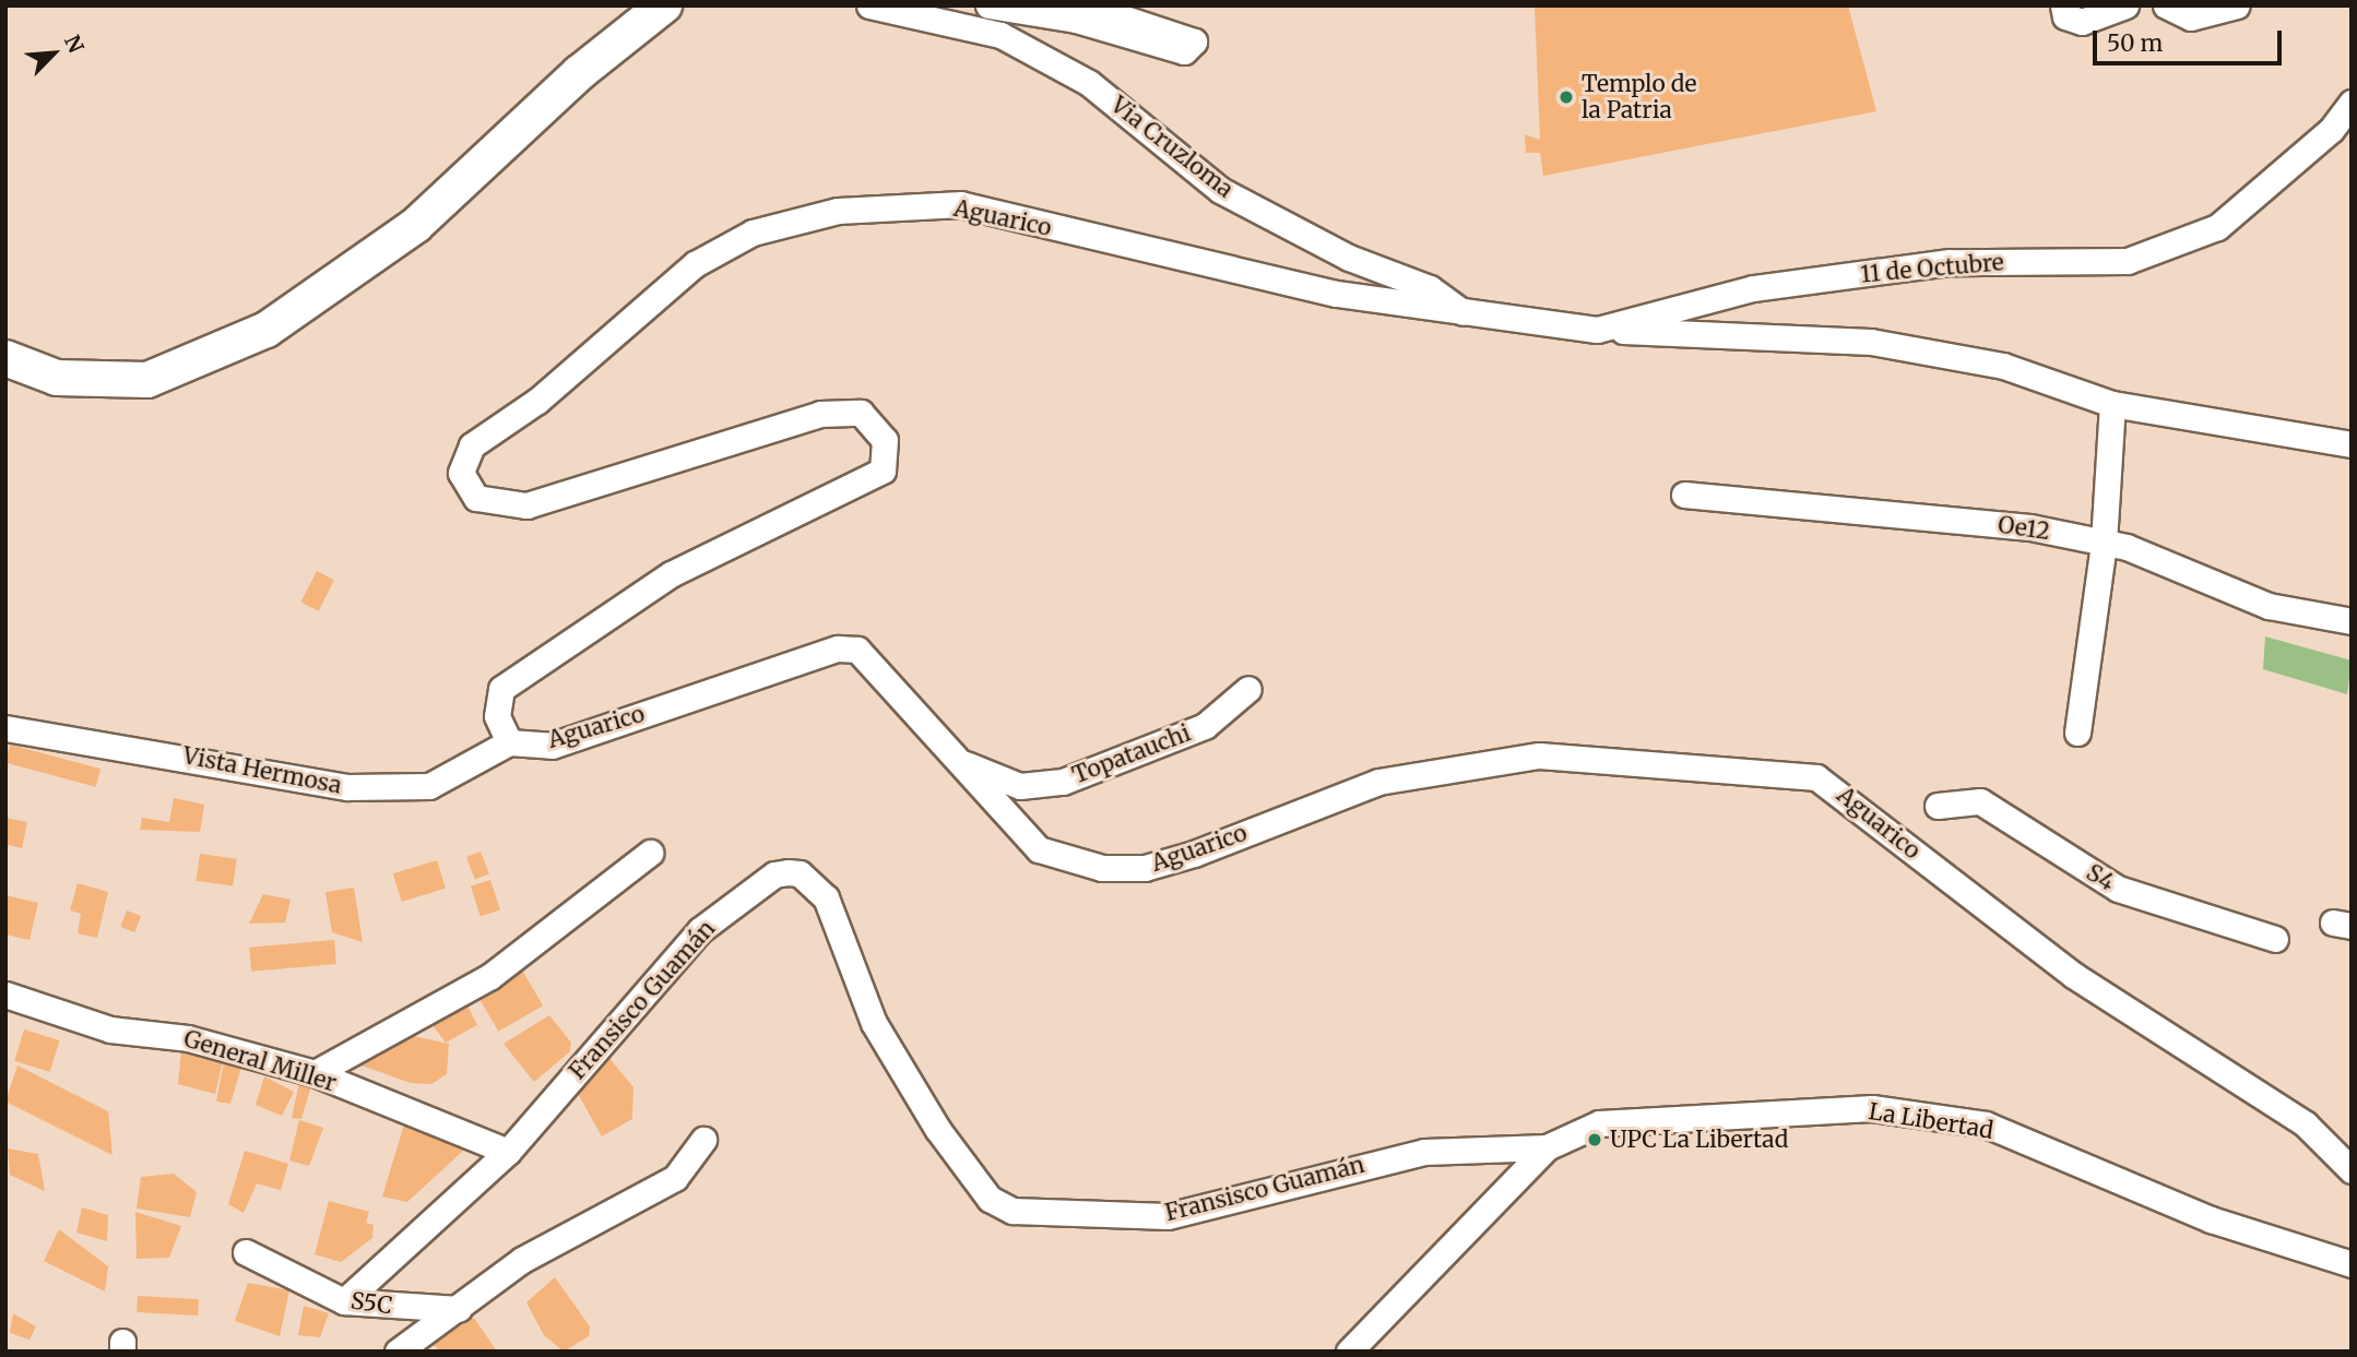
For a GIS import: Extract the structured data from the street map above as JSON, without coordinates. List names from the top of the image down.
{
  "streets": {
    "street": [
      "Via Cruzloma",
      "Aguarico",
      "11 de Octubre",
      "Oe12",
      "Topatauchi",
      "Vista Hermosa",
      "S4",
      "Fransisco Guamán",
      "General Miller",
      "La Libertad",
      "S5C"
    ]
  },
  "crossings": [
    ["Via Cruzloma", "Aguarico"],
    ["Via Cruzloma", "11 de Octubre"],
    ["Aguarico", "11 de Octubre"],
    ["Aguarico", "Topatauchi"],
    ["Aguarico", "Vista Hermosa"],
    ["Fransisco Guamán", "General Miller"],
    ["Fransisco Guamán", "La Libertad"],
    ["Fransisco Guamán", "S5C"]
  ],
  "places": ["Templo de la Patria", "UPC La Libertad"],
  "scale_bar": "50 m",
  "north": "top right"
}
